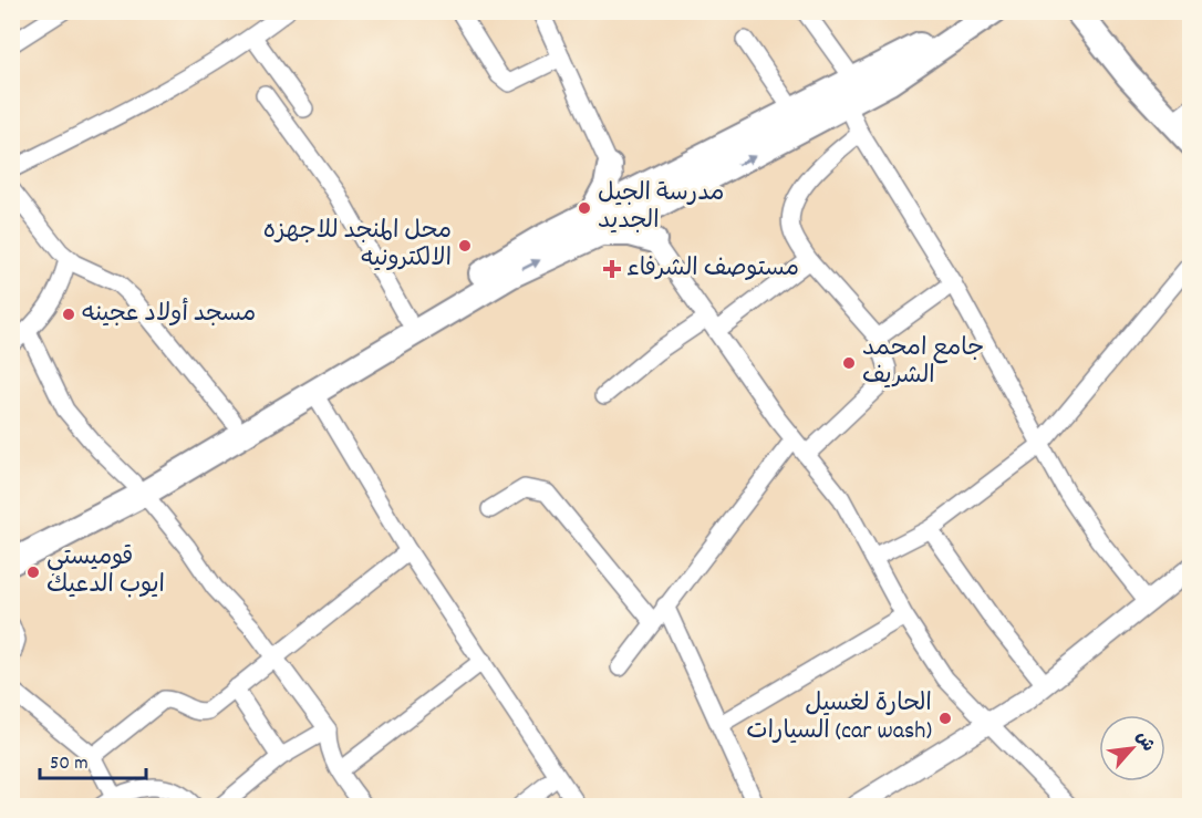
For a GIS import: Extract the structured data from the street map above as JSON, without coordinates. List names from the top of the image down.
{
  "places": {
    "other": [
      "مدرسة الجيل الجديد",
      "محل المنجد للاجهزه الالكترونيه",
      "مسجد أولاد عجينه",
      "جامع امحمد الشريف",
      "قوميستي ايوب الدعيك",
      "الحارة لغسيل السيارات (car wash)"
    ],
    "health": ["مستوصف الشرفاء"]
  },
  "scale_bar": "50 m",
  "north": "top right"
}
